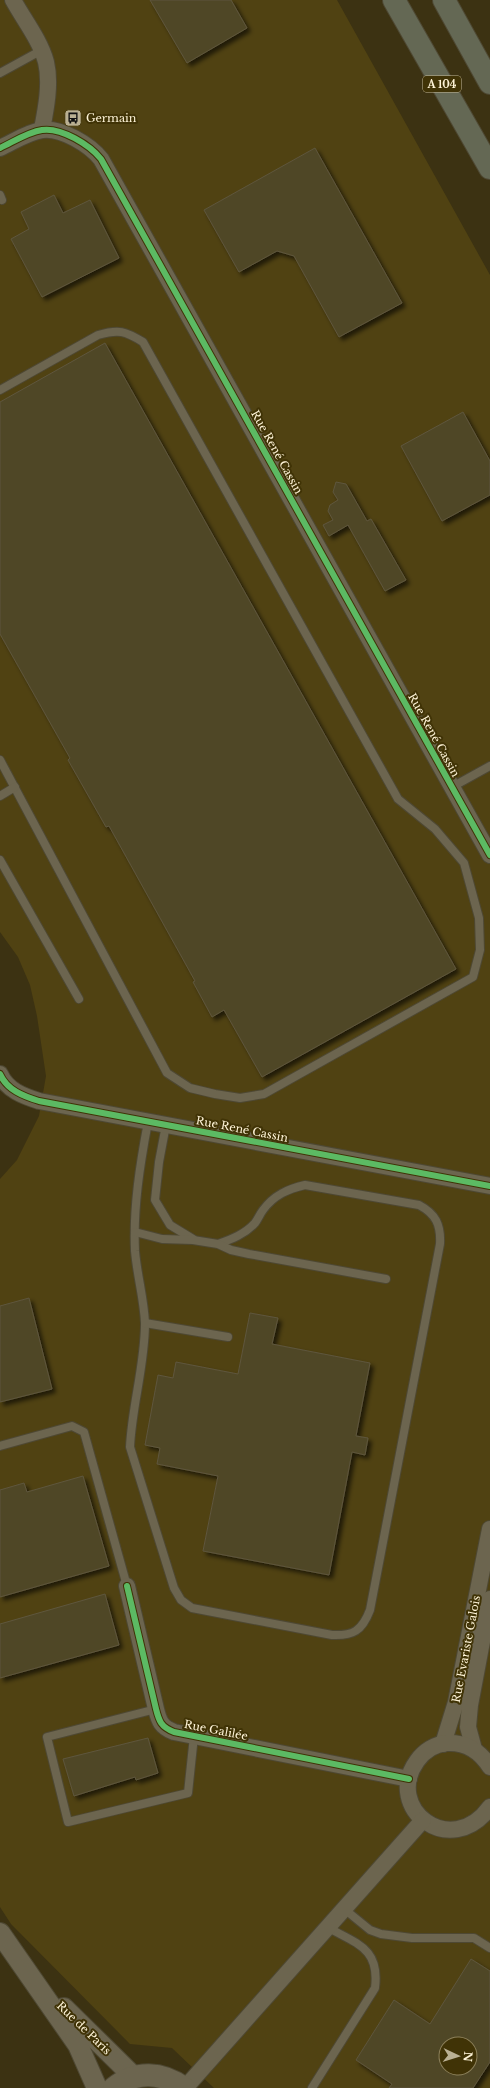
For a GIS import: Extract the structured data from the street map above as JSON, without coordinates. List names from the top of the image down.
{
  "streets": {
    "highway": ["A 104"],
    "street": [
      "Rue René Cassin",
      "Rue Evariste Galois",
      "Rue Galilée",
      "Rue de Paris"
    ]
  },
  "places": {
    "bus stop": ["Germain"]
  },
  "north": "right"
}
